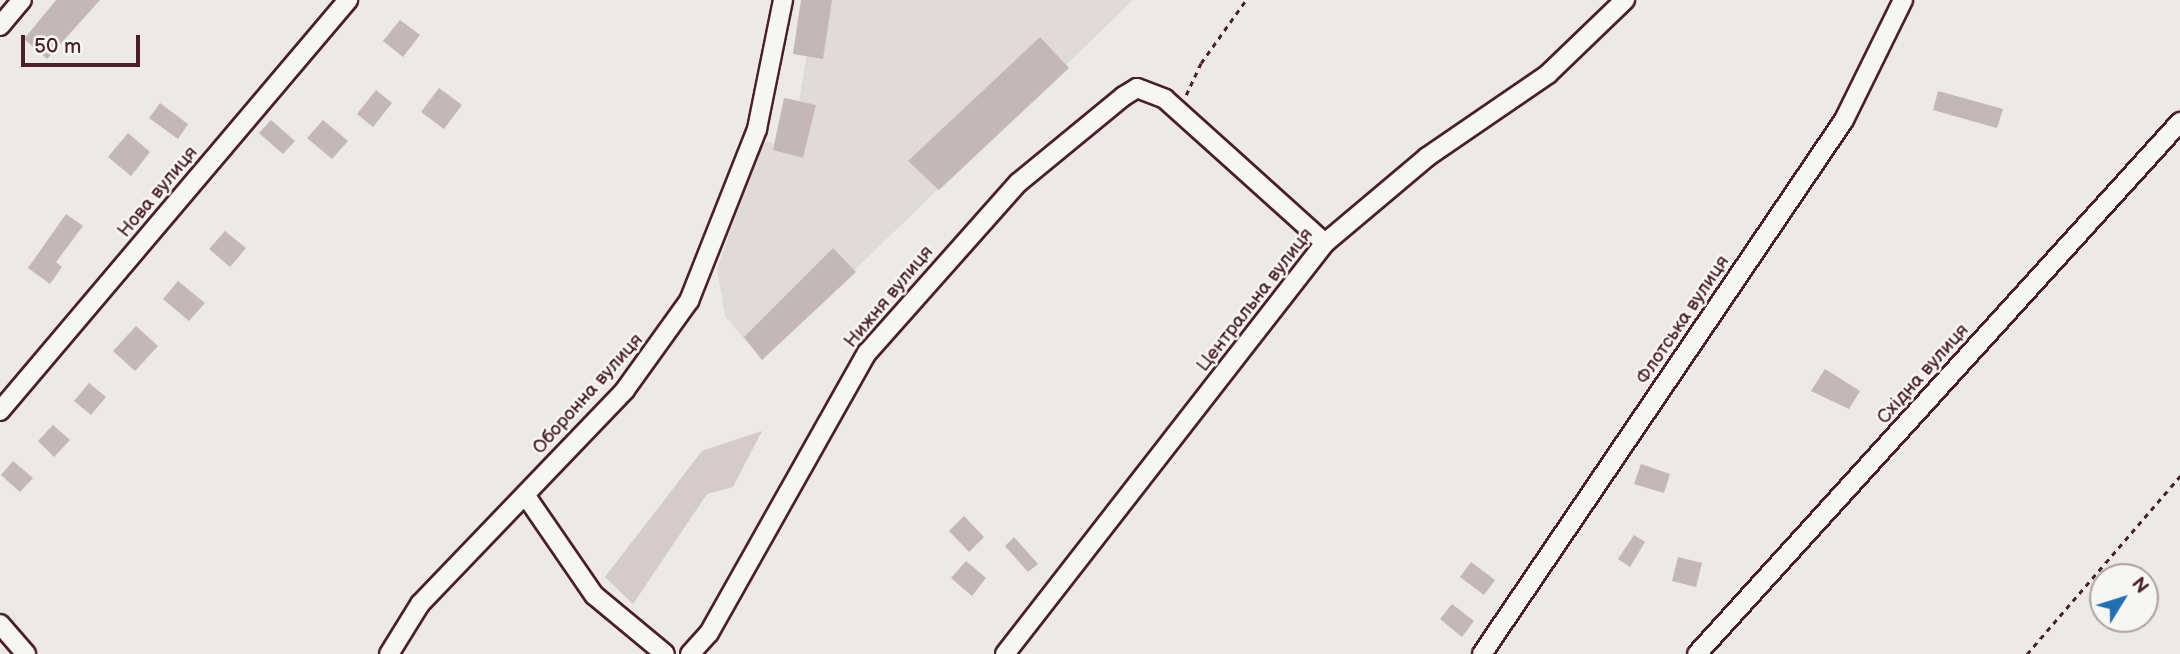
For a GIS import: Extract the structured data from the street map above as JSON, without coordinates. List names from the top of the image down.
{
  "streets": {
    "street": [
      "Нова вулиця",
      "Нижня вулиця",
      "Центральна вулиця",
      "Флотська вулиця",
      "Східна вулиця",
      "Оборонна вулиця"
    ]
  },
  "scale_bar": "50 m",
  "north": "top right"
}
